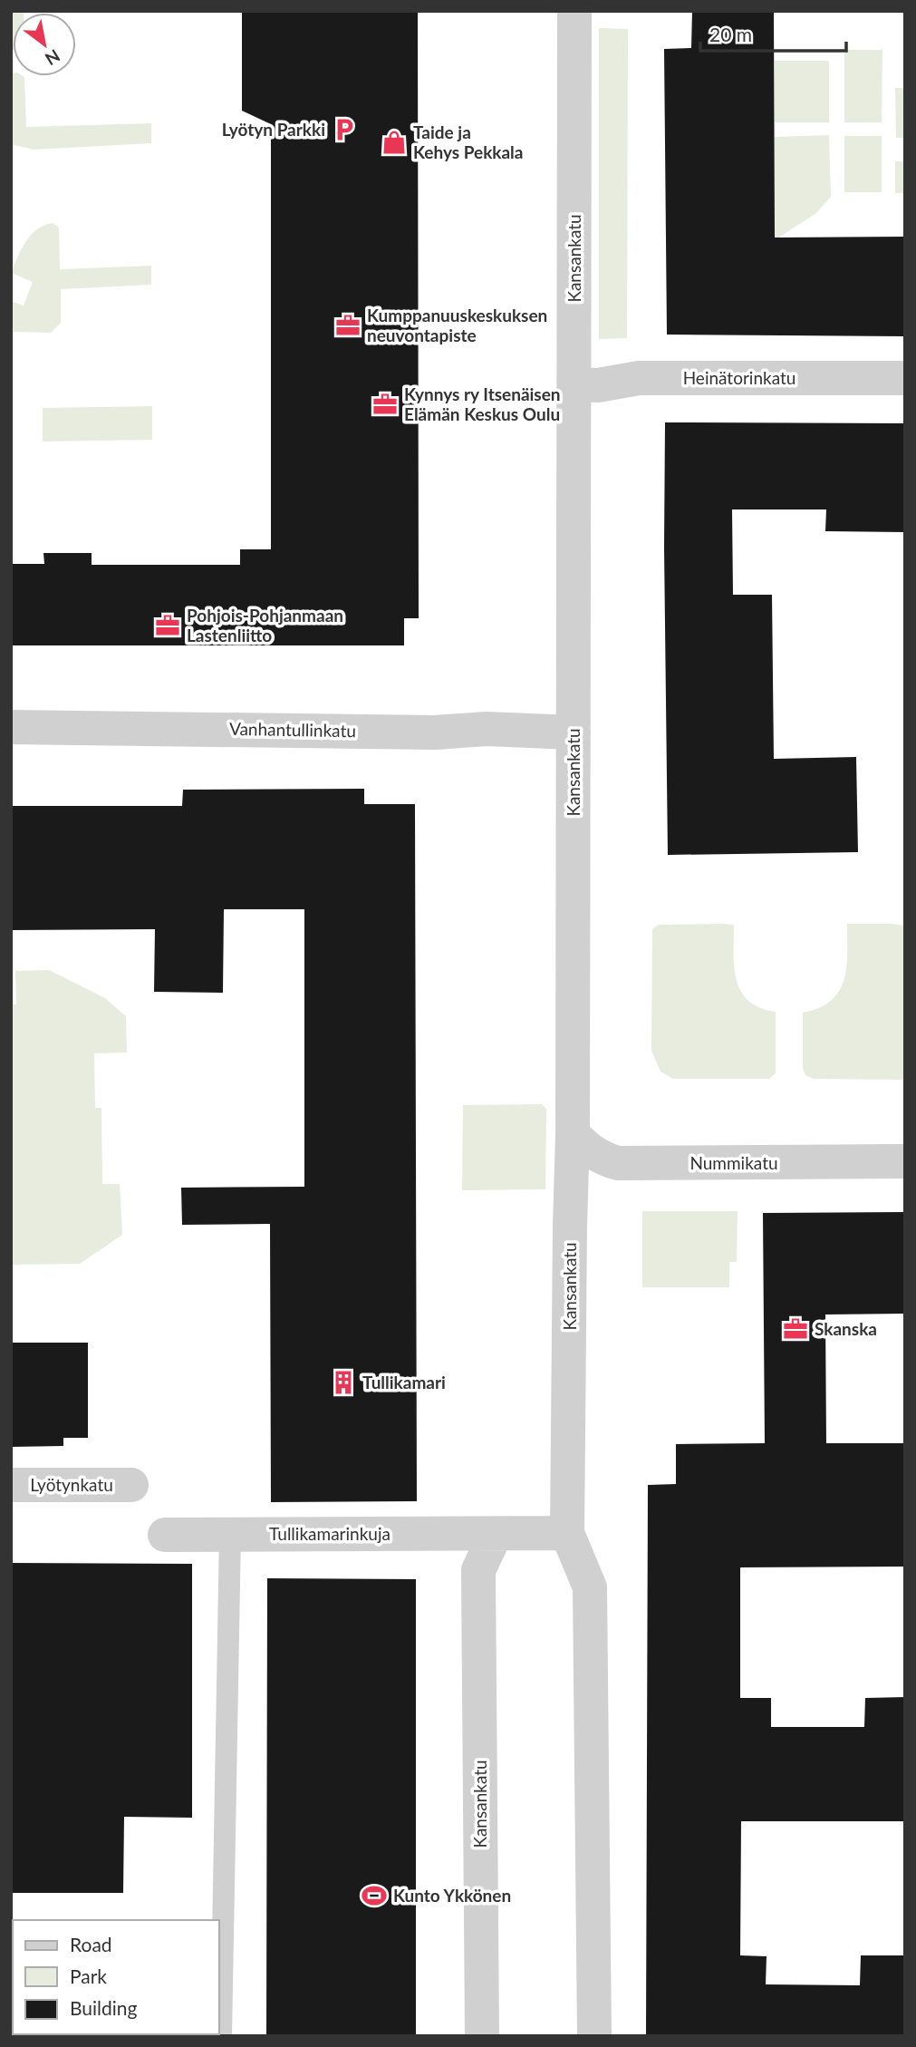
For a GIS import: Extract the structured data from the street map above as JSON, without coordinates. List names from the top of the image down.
{
  "streets": {
    "street": [
      "Kansankatu",
      "Heinätorinkatu",
      "Vanhantullinkatu",
      "Nummikatu",
      "Lyötynkatu",
      "Tullikamarinkuja"
    ]
  },
  "crossings": [
    ["Kansankatu", "Heinätorinkatu"],
    ["Kansankatu", "Vanhantullinkatu"],
    ["Kansankatu", "Nummikatu"],
    ["Kansankatu", "Tullikamarinkuja"]
  ],
  "places": {
    "parking": ["Lyötyn Parkki"],
    "shop": ["Taide ja Kehys Pekkala"],
    "office": [
      "Kumppanuuskeskuksen neuvontapiste",
      "Kynnys ry Itsenäisen Elämän Keskus Oulu",
      "Pohjois-Pohjanmaan Lastenliitto",
      "Skanska"
    ],
    "building": ["Tullikamari"],
    "sports": ["Kunto Ykkönen"]
  },
  "legend": ["Road", "Park", "Building"],
  "scale_bar": "20 m",
  "north": "bottom right"
}
